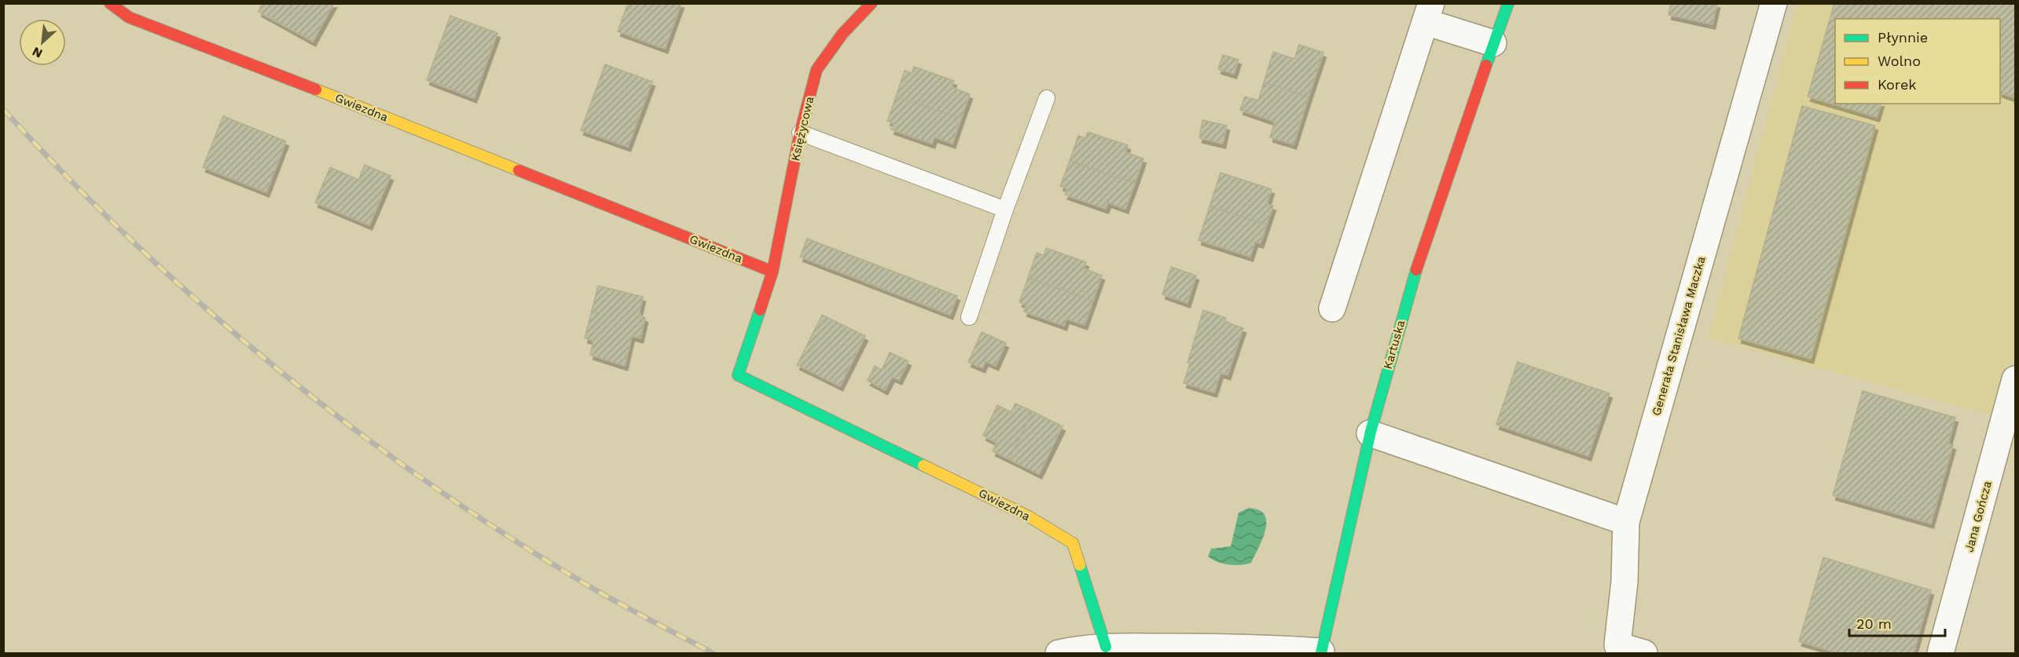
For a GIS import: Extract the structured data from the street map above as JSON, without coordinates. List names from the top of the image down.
{
  "streets": {
    "street": [
      "Gwiezdna",
      "Księżycowa",
      "Generała Stanisława Maczka",
      "Kartuska",
      "Jana Gończa"
    ]
  },
  "crossings": [
    ["Gwiezdna", "Księżycowa"]
  ],
  "legend": ["Płynnie", "Wolno", "Korek"],
  "scale_bar": "20 m",
  "north": "bottom left"
}
